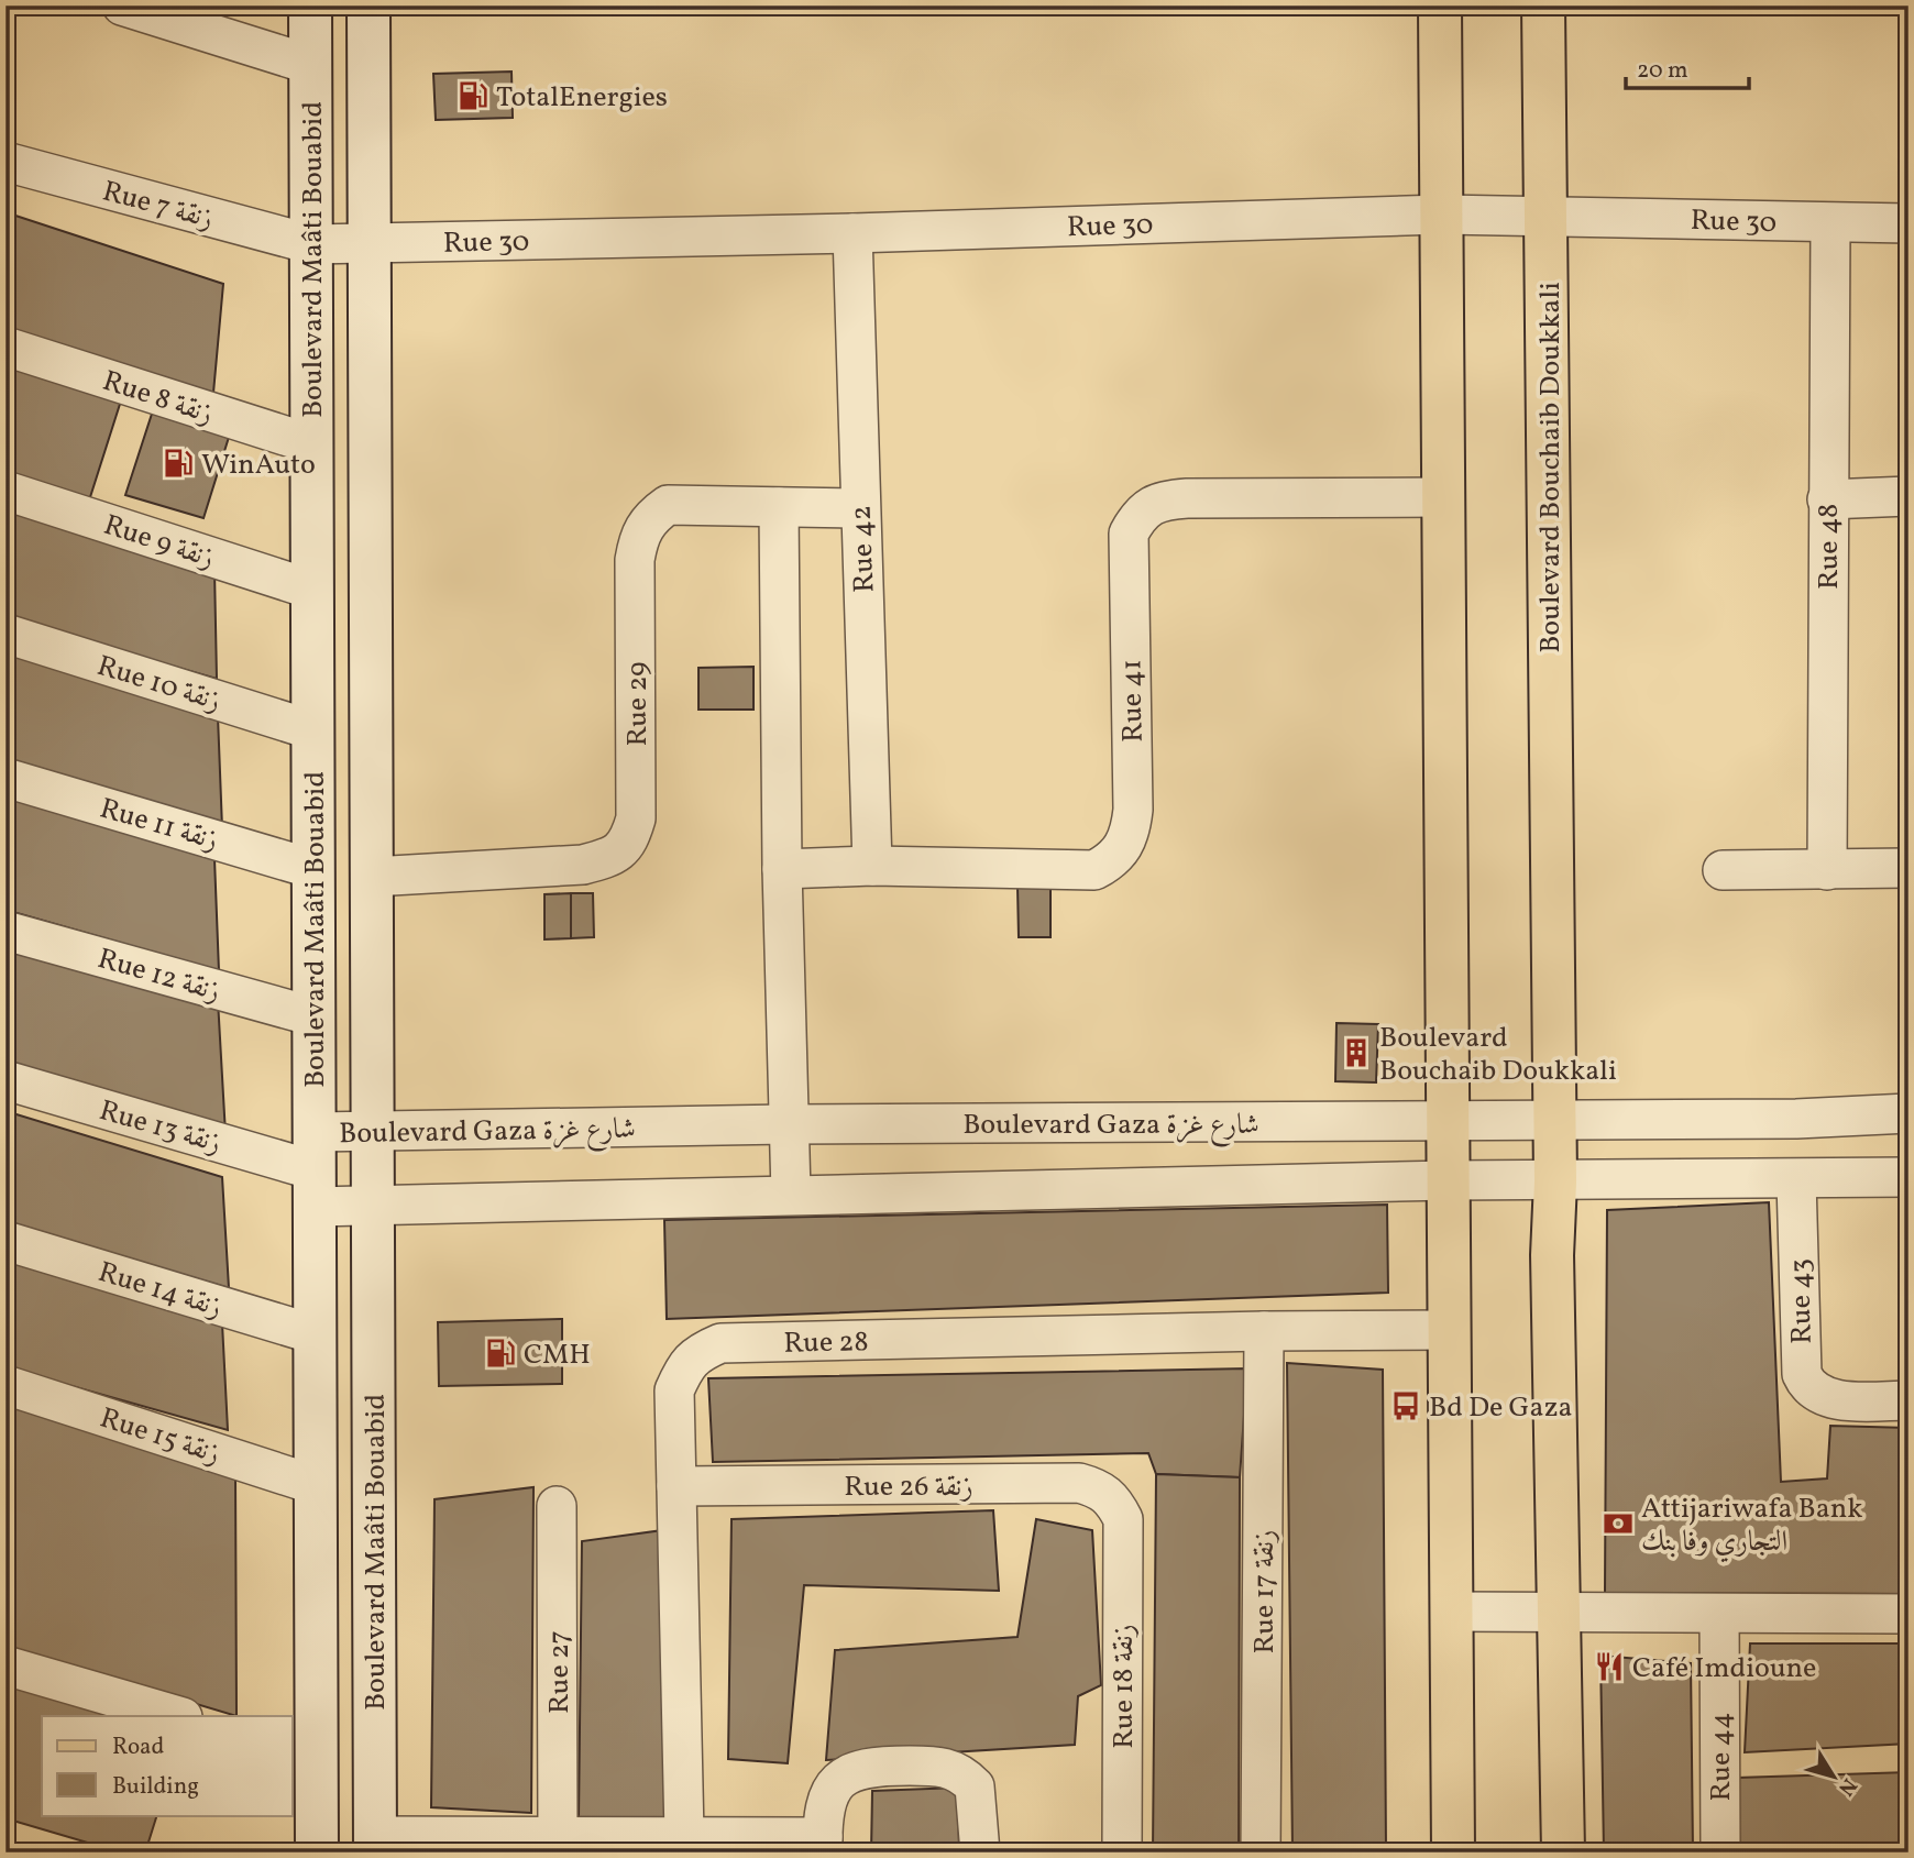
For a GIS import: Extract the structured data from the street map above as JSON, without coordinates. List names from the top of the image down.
{
  "streets": {
    "main road": ["Boulevard Bouchaib Doukkali"],
    "street": [
      "Rue 7 زنقة",
      "Rue 30",
      "Boulevard Maâti Bouabid",
      "Rue 8 زنقة",
      "Rue 9 زنقة",
      "Rue 48",
      "Rue 42",
      "Rue 10 زنقة",
      "Rue 41",
      "Rue 29",
      "Rue 11 زنقة",
      "Rue 12 زنقة",
      "Boulevard Gaza شارع غزة",
      "Rue 13 زنقة",
      "Rue 14 زنقة",
      "Rue 43",
      "Rue 28",
      "Rue 15 زنقة",
      "Rue 26 زنقة",
      "Rue 17 زنقة",
      "Rue 27",
      "Rue 18 زنقة",
      "Rue 44"
    ]
  },
  "crossings": [
    ["Rue 7 زنقة", "Rue 30"],
    ["Rue 7 زنقة", "Boulevard Maâti Bouabid"],
    ["Rue 30", "Boulevard Maâti Bouabid"],
    ["Rue 30", "Boulevard Bouchaib Doukkali"],
    ["Rue 30", "Rue 48"],
    ["Rue 30", "Rue 42"],
    ["Boulevard Maâti Bouabid", "Rue 8 زنقة"],
    ["Boulevard Maâti Bouabid", "Rue 9 زنقة"],
    ["Boulevard Maâti Bouabid", "Rue 10 زنقة"],
    ["Boulevard Maâti Bouabid", "Rue 29"],
    ["Boulevard Maâti Bouabid", "Rue 11 زنقة"],
    ["Boulevard Maâti Bouabid", "Rue 12 زنقة"],
    ["Boulevard Maâti Bouabid", "Boulevard Gaza شارع غزة"],
    ["Boulevard Maâti Bouabid", "Rue 13 زنقة"],
    ["Boulevard Maâti Bouabid", "Rue 14 زنقة"],
    ["Boulevard Maâti Bouabid", "Rue 15 زنقة"],
    ["Boulevard Bouchaib Doukkali", "Boulevard Gaza شارع غزة"],
    ["Rue 42", "Rue 41"],
    ["Rue 42", "Rue 29"],
    ["Boulevard Gaza شارع غزة", "Rue 13 زنقة"],
    ["Rue 28", "Rue 26 زنقة"],
    ["Rue 28", "Rue 17 زنقة"],
    ["Rue 26 زنقة", "Rue 18 زنقة"]
  ],
  "places": {
    "fuel station": ["TotalEnergies", "WinAuto", "CMH"],
    "building": ["Boulevard Bouchaib Doukkali"],
    "bus stop": ["Bd De Gaza"],
    "bank": ["Attijariwafa Bank التجاري وفا بنك"],
    "restaurant": ["Café Imdioune"]
  },
  "legend": ["Road", "Building"],
  "scale_bar": "20 m",
  "north": "bottom right"
}
